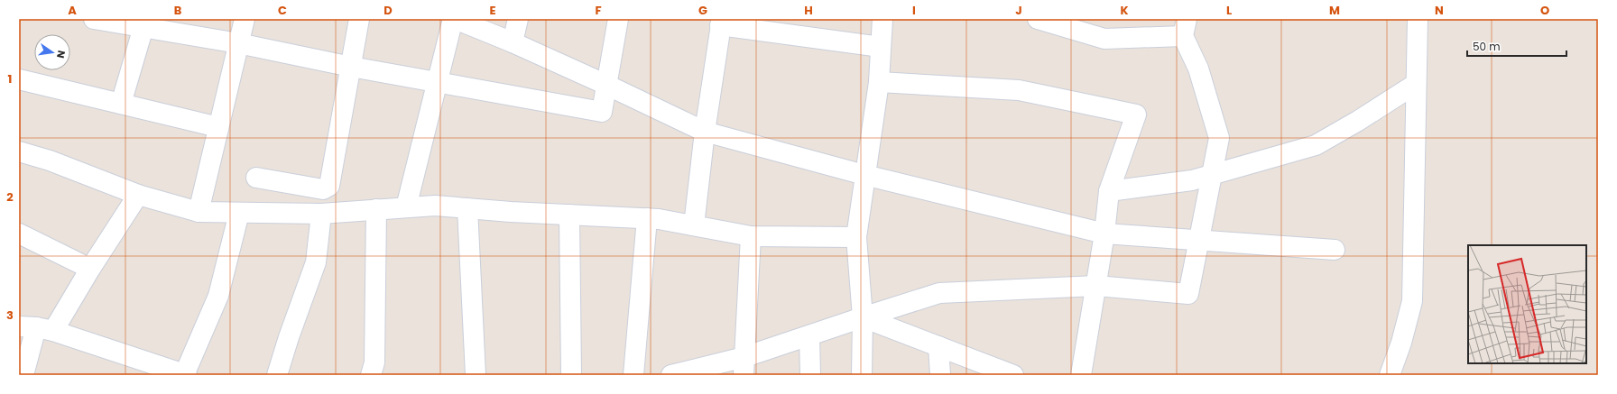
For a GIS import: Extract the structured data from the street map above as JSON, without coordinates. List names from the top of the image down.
{
  "scale_bar": "50 m",
  "north": "right",
  "grid": {
    "columns": [
      "A",
      "B",
      "C",
      "D",
      "E",
      "F",
      "G",
      "H",
      "I",
      "J",
      "K",
      "L",
      "M",
      "N",
      "O"
    ],
    "rows": ["1", "2", "3"]
  }
}
